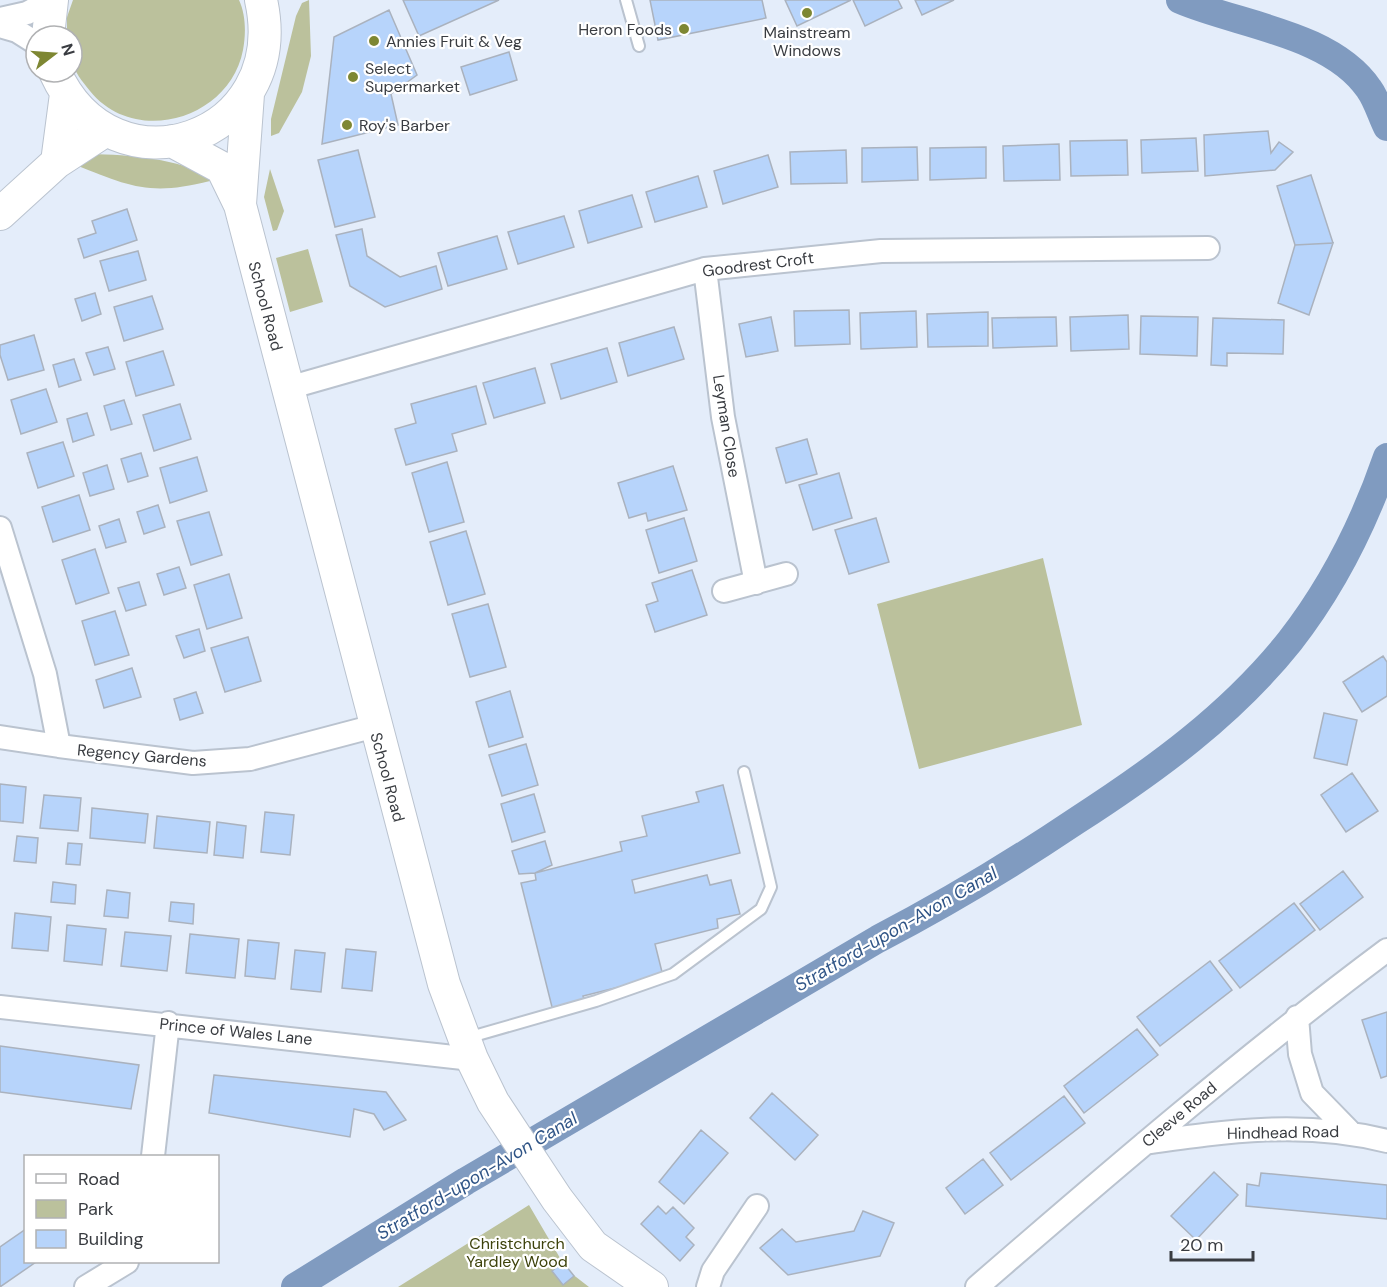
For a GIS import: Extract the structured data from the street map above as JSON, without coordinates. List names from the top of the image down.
{
  "streets": {
    "street": [
      "Goodrest Croft",
      "School Road",
      "Leyman Close",
      "Regency Gardens",
      "Prince of Wales Lane",
      "Cleeve Road",
      "Hindhead Road"
    ]
  },
  "crossings": [
    ["Goodrest Croft", "School Road"],
    ["Goodrest Croft", "Leyman Close"],
    ["School Road", "Regency Gardens"],
    ["School Road", "Prince of Wales Lane"],
    ["Cleeve Road", "Hindhead Road"]
  ],
  "water": ["Stratford-upon-Avon Canal"],
  "parks": ["Christchurch Yardley Wood"],
  "places": [
    "Mainstream Windows",
    "Heron Foods",
    "Annies Fruit & Veg",
    "Select Supermarket",
    "Roy's Barber"
  ],
  "legend": ["Road", "Park", "Building"],
  "scale_bar": "20 m",
  "north": "right"
}
